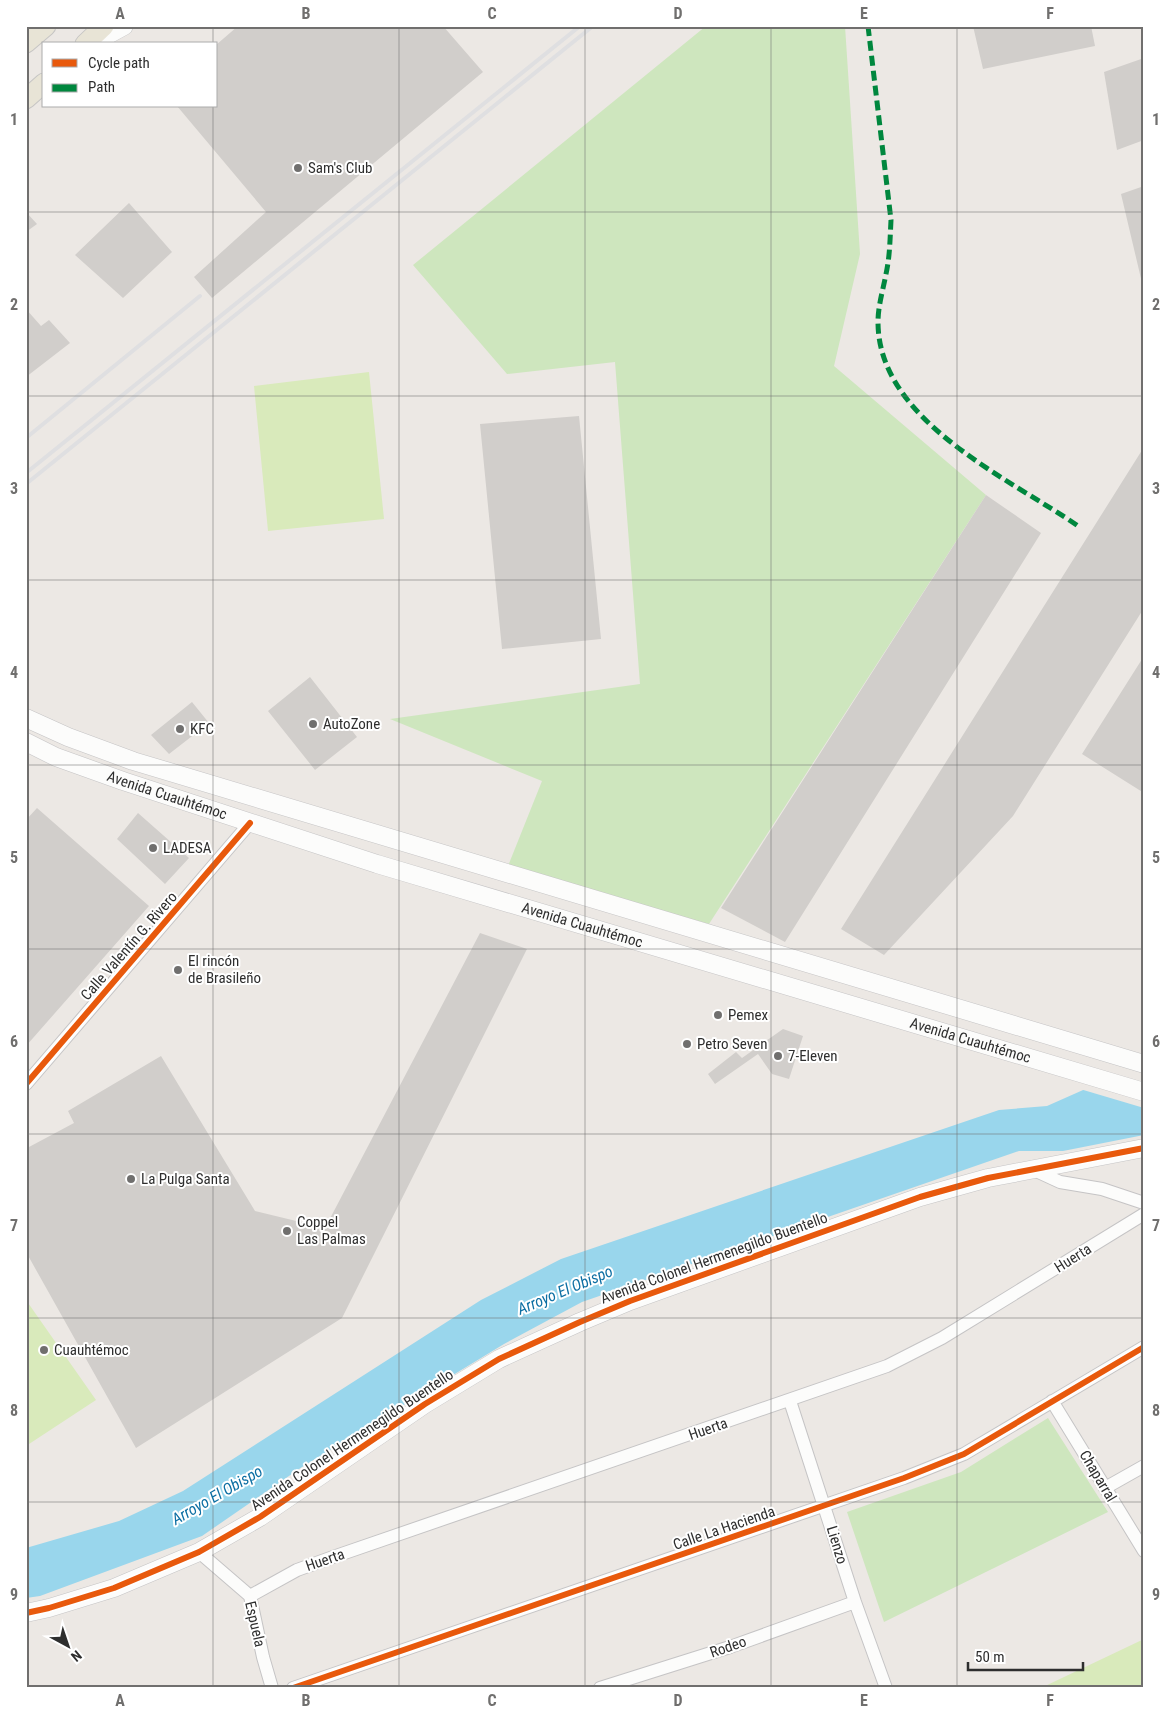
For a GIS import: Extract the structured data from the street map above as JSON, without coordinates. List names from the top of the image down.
{
  "streets": {
    "main road": ["Avenida Cuauhtémoc", "Avenida Colonel Hermenegildo Buentello"],
    "street": [
      "Calle Valentín G. Rivero",
      "Huerta",
      "Chaparral",
      "Calle La Hacienda",
      "Lienzo",
      "Espuela",
      "Rodeo"
    ]
  },
  "crossings": [
    ["Avenida Cuauhtémoc", "Calle Valentín G. Rivero"],
    ["Avenida Colonel Hermenegildo Buentello", "Espuela"],
    ["Huerta", "Lienzo"],
    ["Huerta", "Espuela"],
    ["Chaparral", "Calle La Hacienda"],
    ["Calle La Hacienda", "Lienzo"],
    ["Lienzo", "Rodeo"]
  ],
  "water": ["Arroyo El Obispo"],
  "places": [
    "Sam's Club",
    "AutoZone",
    "KFC",
    "LADESA",
    "El rincón de Brasileño",
    "Pemex",
    "Petro Seven",
    "7-Eleven",
    "La Pulga Santa",
    "Coppel Las Palmas",
    "Cuauhtémoc"
  ],
  "legend": ["Cycle path", "Path"],
  "scale_bar": "50 m",
  "north": "bottom right",
  "grid": {
    "columns": [
      "A",
      "B",
      "C",
      "D",
      "E",
      "F"
    ],
    "rows": [
      "1",
      "2",
      "3",
      "4",
      "5",
      "6",
      "7",
      "8",
      "9"
    ]
  }
}
